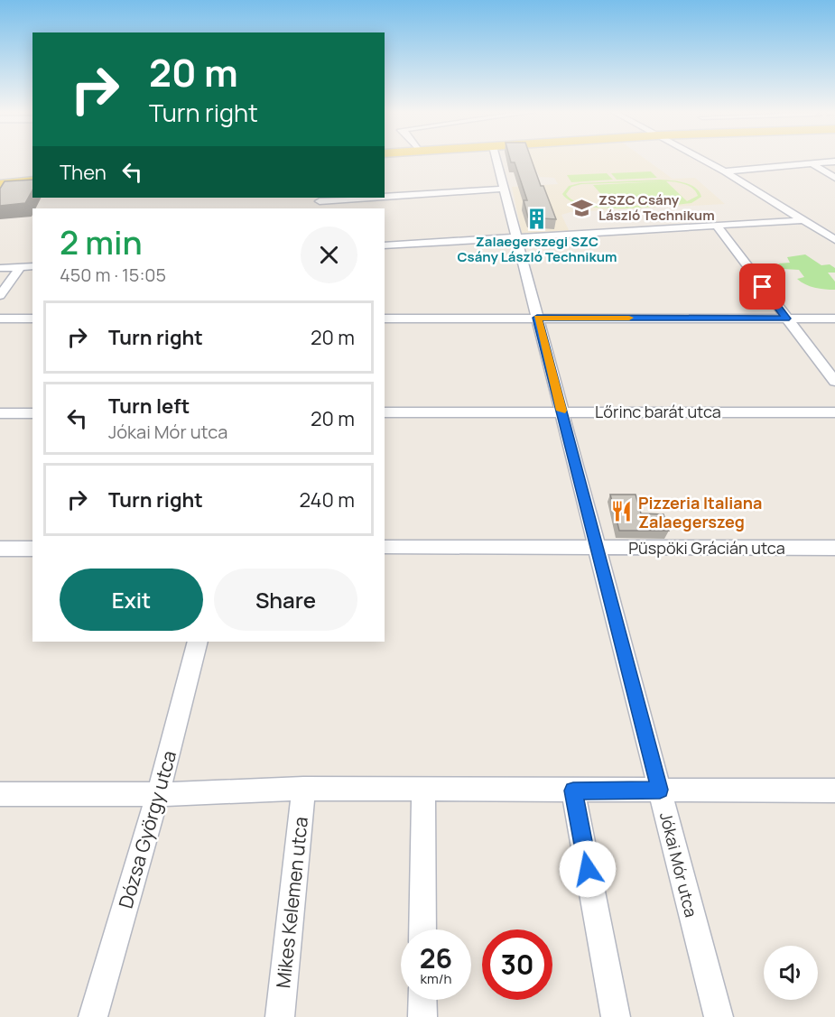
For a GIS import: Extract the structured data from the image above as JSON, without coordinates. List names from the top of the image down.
{
  "streets": {
    "street": [
      "Lőrinc barát utca",
      "Püspöki Grácián utca",
      "Dózsa György utca",
      "Jókai Mór utca",
      "Mikes Kelemen utca"
    ]
  },
  "crossings": [
    ["Lőrinc barát utca", "Jókai Mór utca"],
    ["Püspöki Grácián utca", "Jókai Mór utca"]
  ],
  "places": {
    "school or university": ["ZSZC Csány László Technikum"],
    "building": ["Zalaegerszegi SZC Csány László Technikum"],
    "restaurant": ["Pizzeria Italiana Zalaegerszeg"]
  },
  "page": {
    "turn": ["20 m", "Turn right"],
    "then": "Then",
    "heading": ["2 min", "450 m · 15:05"],
    "list": [
      {
        "name": "Turn right",
        "value": "20 m"
      },
      {
        "name": "Turn left",
        "note": "Jókai Mór utca",
        "value": "20 m"
      },
      {
        "name": "Turn right",
        "value": "240 m"
      }
    ],
    "buttons": ["Exit", "Share"],
    "speed": "26 km/h",
    "limit": "30"
  }
}
